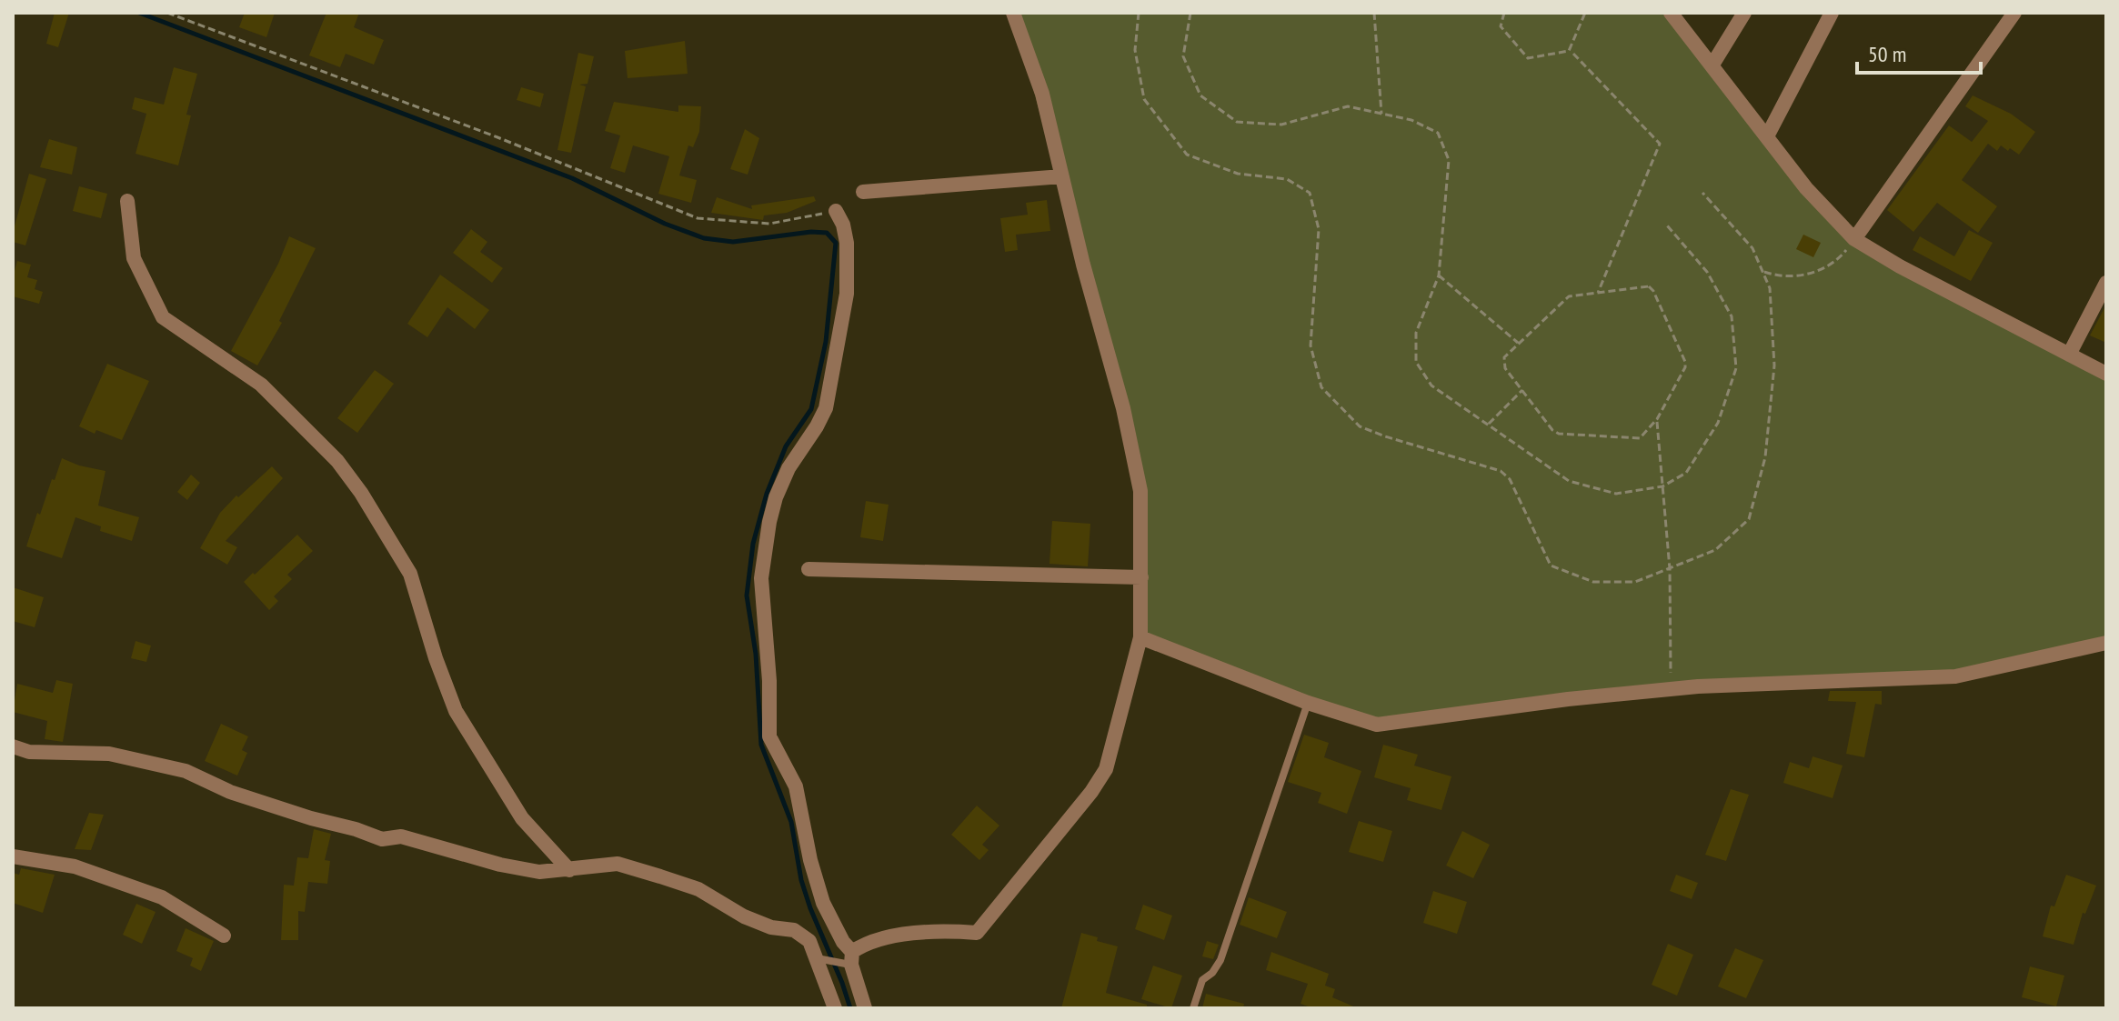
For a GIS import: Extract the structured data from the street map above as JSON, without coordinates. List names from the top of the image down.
{
  "scale_bar": "50 m"
}
